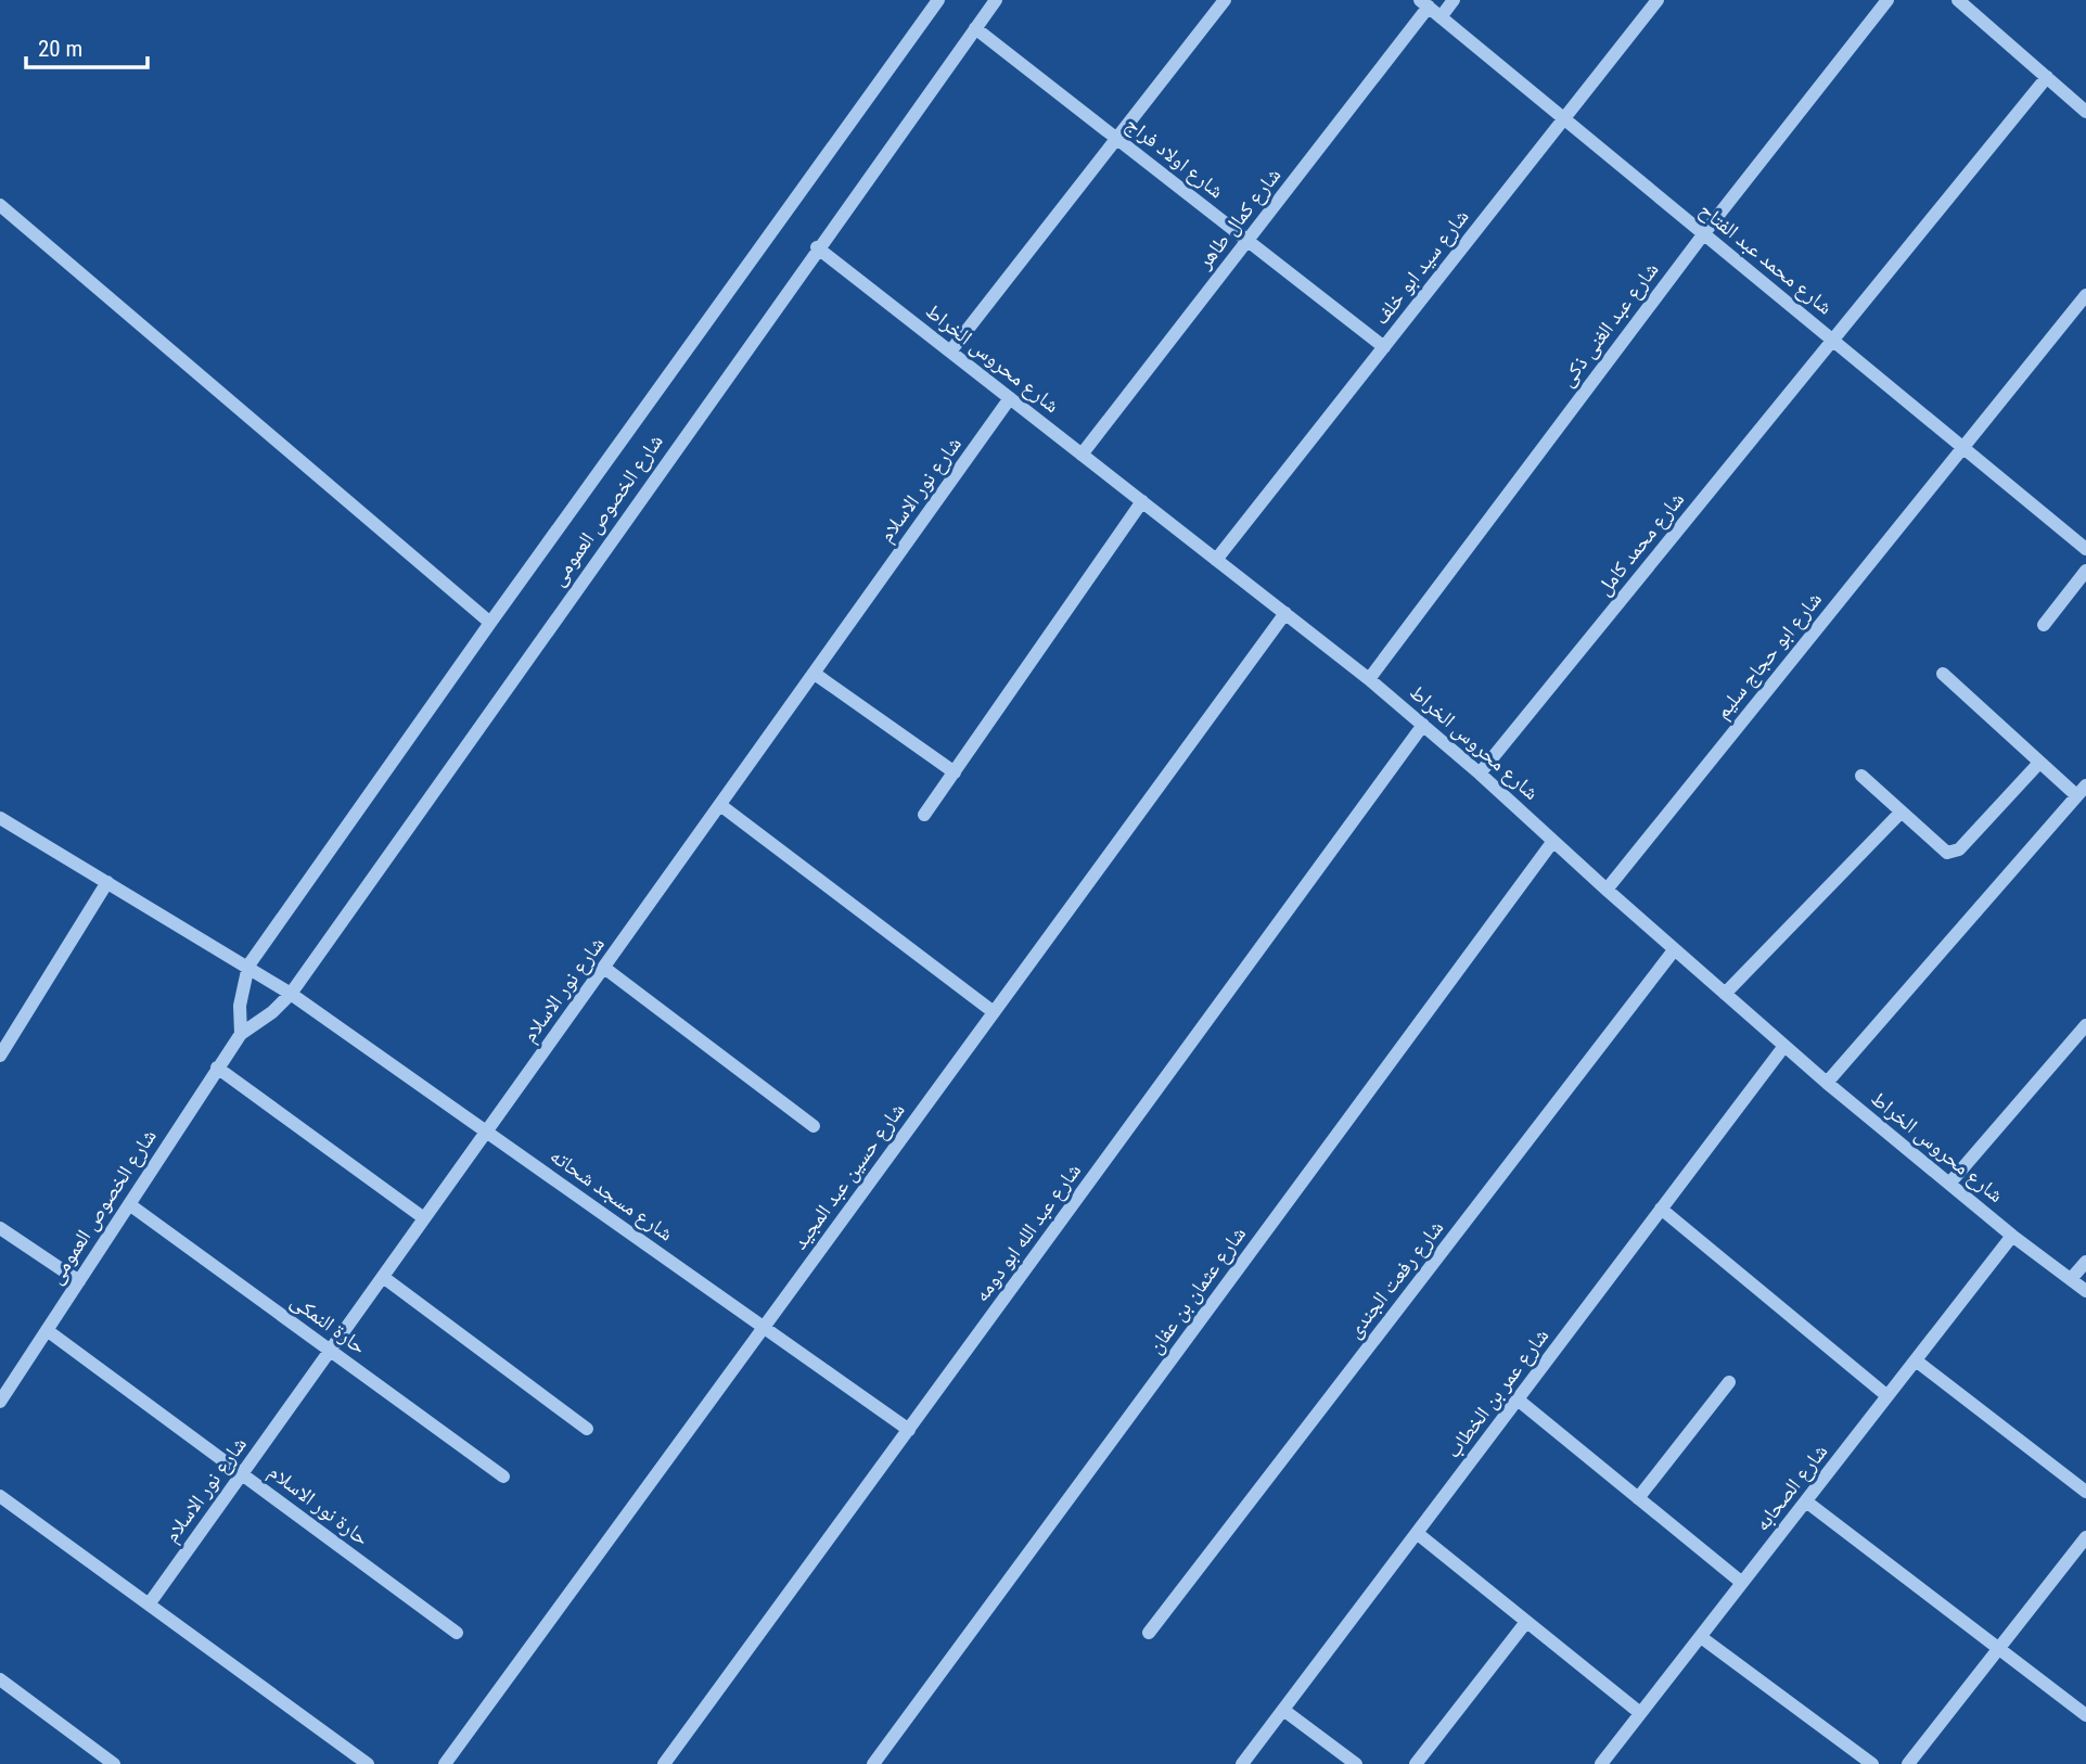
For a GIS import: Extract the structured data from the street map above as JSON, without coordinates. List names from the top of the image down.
{
  "streets": {
    "street": [
      "شارع اولاد فراج",
      "شارع كمال طاهر",
      "شارع محمد عبد الفتاح",
      "شارع سيد ابو خلف",
      "شارع عبد الغنى ذكى",
      "شارع محروس الخراط",
      "شارع نور الاسلام",
      "شارع الخصوص العمومى",
      "شارع محمد كامل",
      "شارع ابو حجاج سليم",
      "شارع حسين عبد المجيد",
      "شارع مسجد شحاته",
      "شارع عبد الله ابو دومه",
      "شارع رفعت الجندى",
      "شارع عثمان بن عفان",
      "حارة النمكى",
      "شارع عمر بن الخطاب",
      "شارع الصحابه",
      "حارة نور الاسلام"
    ]
  },
  "crossings": [
    ["شارع اولاد فراج", "شارع كمال طاهر"],
    ["شارع اولاد فراج", "شارع سيد ابو خلف"],
    ["شارع اولاد فراج", "شارع الخصوص العمومى"],
    ["شارع كمال طاهر", "شارع محمد عبد الفتاح"],
    ["شارع كمال طاهر", "شارع محروس الخراط"],
    ["شارع محمد عبد الفتاح", "شارع سيد ابو خلف"],
    ["شارع محمد عبد الفتاح", "شارع عبد الغنى ذكى"],
    ["شارع محمد عبد الفتاح", "شارع محمد كامل"],
    ["شارع محمد عبد الفتاح", "شارع ابو حجاج سليم"],
    ["شارع سيد ابو خلف", "شارع محروس الخراط"],
    ["شارع عبد الغنى ذكى", "شارع محروس الخراط"],
    ["شارع محروس الخراط", "شارع نور الاسلام"],
    ["شارع محروس الخراط", "شارع الخصوص العمومى"],
    ["شارع محروس الخراط", "شارع محمد كامل"],
    ["شارع محروس الخراط", "شارع ابو حجاج سليم"],
    ["شارع محروس الخراط", "شارع حسين عبد المجيد"],
    ["شارع محروس الخراط", "شارع عبد الله ابو دومه"],
    ["شارع محروس الخراط", "شارع رفعت الجندى"],
    ["شارع محروس الخراط", "شارع عثمان بن عفان"],
    ["شارع محروس الخراط", "شارع عمر بن الخطاب"],
    ["شارع محروس الخراط", "شارع الصحابه"],
    ["شارع نور الاسلام", "شارع مسجد شحاته"],
    ["شارع نور الاسلام", "حارة النمكى"],
    ["شارع نور الاسلام", "حارة نور الاسلام"],
    ["شارع الخصوص العمومى", "شارع مسجد شحاته"],
    ["شارع الخصوص العمومى", "حارة النمكى"],
    ["شارع الخصوص العمومى", "حارة نور الاسلام"],
    ["شارع حسين عبد المجيد", "شارع مسجد شحاته"],
    ["شارع مسجد شحاته", "شارع عبد الله ابو دومه"]
  ],
  "scale_bar": "20 m"
}
